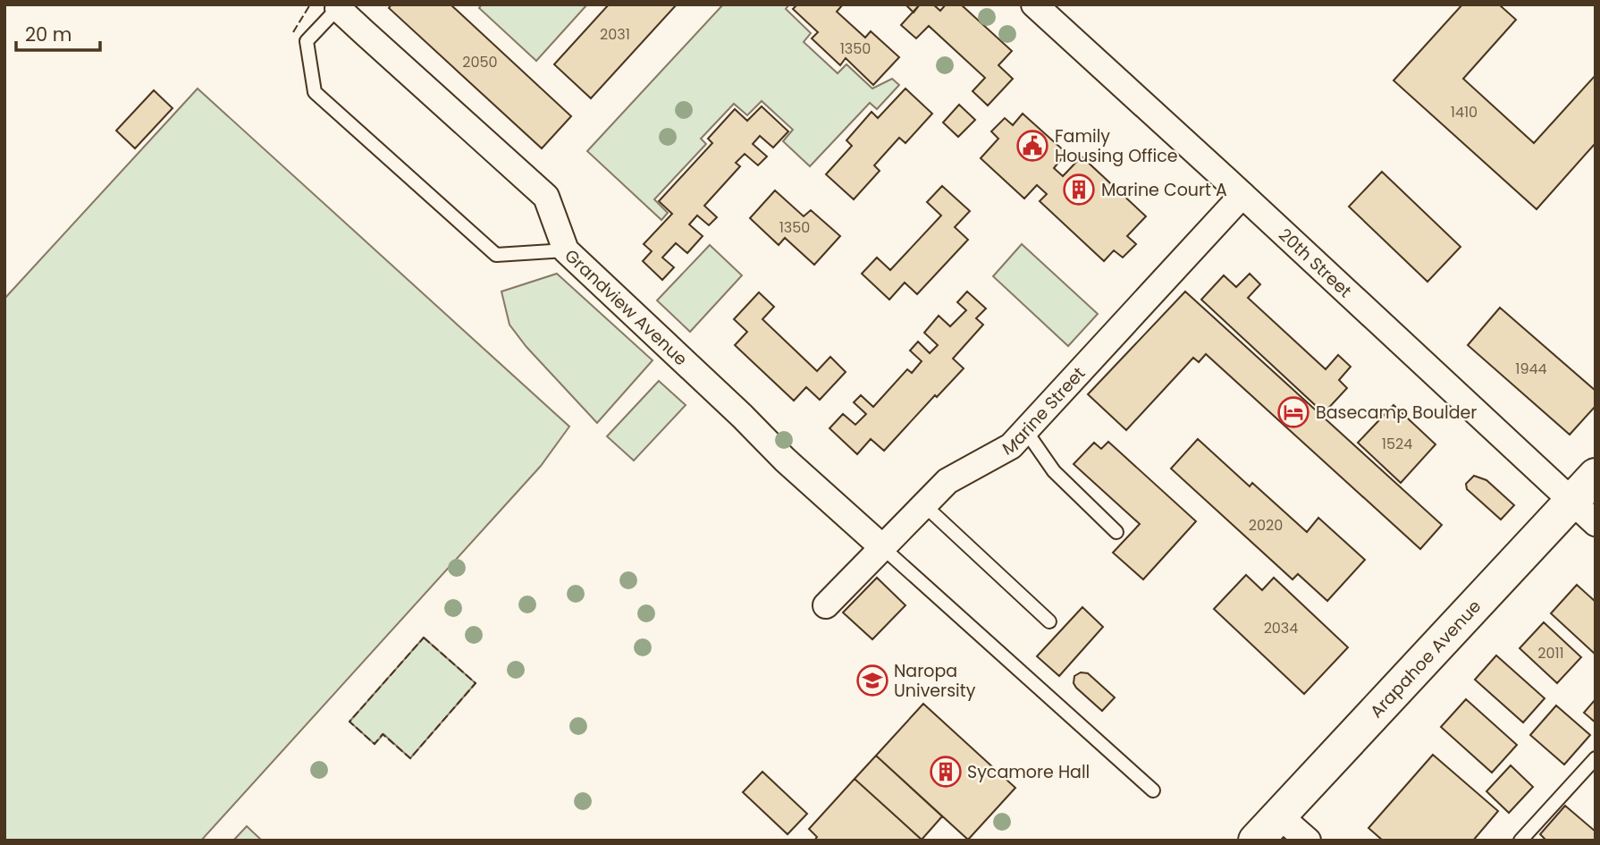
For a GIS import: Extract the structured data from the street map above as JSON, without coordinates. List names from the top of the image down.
{
  "streets": {
    "main road": ["Arapahoe Avenue"],
    "street": ["20th Street", "Grandview Avenue", "Marine Street"]
  },
  "crossings": [
    ["20th Street", "Marine Street"],
    ["20th Street", "Arapahoe Avenue"],
    ["Grandview Avenue", "Marine Street"]
  ],
  "places": {
    "public building": ["Family Housing Office"],
    "building": ["Marine Court A", "Sycamore Hall"],
    "hotel": ["Basecamp Boulder"],
    "school or university": ["Naropa University"]
  },
  "house_numbers": [
    "2031",
    "1350",
    "2050",
    "1410",
    "1350",
    "1944",
    "1524",
    "2020",
    "2034",
    "2011"
  ],
  "scale_bar": "20 m"
}
